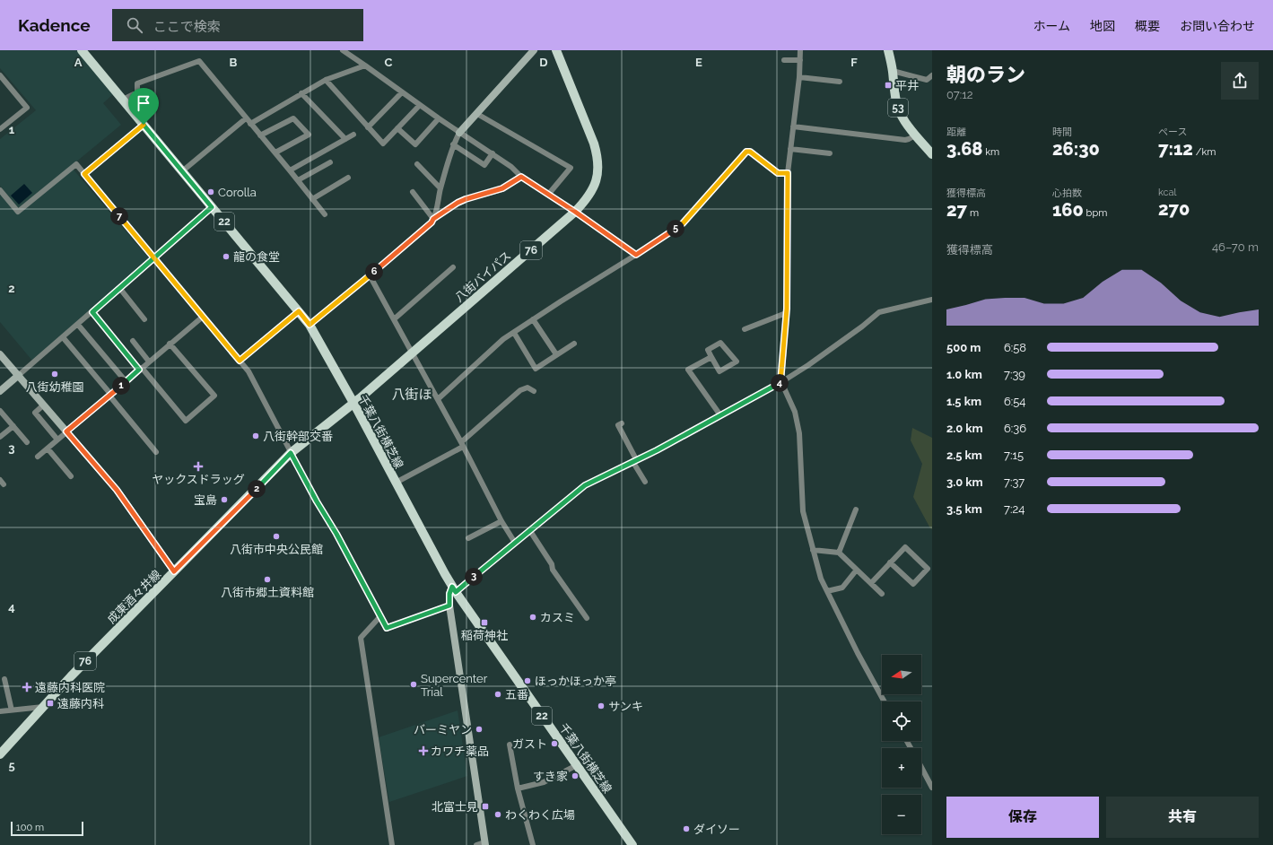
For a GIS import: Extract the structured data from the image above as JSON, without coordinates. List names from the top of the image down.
{
  "streets": {
    "main road": [
      "53",
      "22",
      "76",
      "八街バイパス",
      "千葉八街横芝線",
      "成東酒々井線"
    ]
  },
  "crossings": [
    ["八街バイパス", "千葉八街横芝線"],
    ["八街バイパス", "成東酒々井線"],
    ["千葉八街横芝線", "成東酒々井線"]
  ],
  "districts": ["八街ほ"],
  "places": {
    "transit": [
      "平井",
      "稲荷神社",
      "遠藤内科",
      "北富士見"
    ],
    "other": [
      "Corolla",
      "龍の食堂",
      "八街幼稚園",
      "八街幹部交番",
      "宝島",
      "八街市中央公民館",
      "八街市郷土資料館",
      "カスミ",
      "ほっかほっか亭",
      "Supercenter Trial",
      "五番",
      "サンキ",
      "バーミヤン",
      "ガスト",
      "すき家",
      "わくわく広場",
      "ダイソー"
    ],
    "health": ["ヤックスドラッグ", "遠藤内科医院", "カワチ薬品"]
  },
  "scale_bar": "100 m",
  "north": "left",
  "page": {
    "header": "Kadence",
    "search": "ここで検索",
    "nav": [
      "ホーム",
      "地図",
      "概要",
      "お問い合わせ"
    ],
    "heading": ["朝のラン", "07:12"],
    "stats": [
      ["距離", "3.68 km"],
      ["時間", "26:30"],
      ["ペース", "7:12 /km"],
      ["獲得標高", "27 m"],
      ["心拍数", "160 bpm"],
      ["kcal", "270"]
    ],
    "pins": [
      "7",
      "5",
      "6",
      "4",
      "1",
      "2",
      "3"
    ],
    "chart": ["獲得標高", "46–70 m"],
    "list": [
      {
        "name": "500 m",
        "note": "6:58"
      },
      {
        "name": "1.0 km",
        "note": "7:39"
      },
      {
        "name": "1.5 km",
        "note": "6:54"
      },
      {
        "name": "2.0 km",
        "note": "6:36"
      },
      {
        "name": "2.5 km",
        "note": "7:15"
      },
      {
        "name": "3.0 km",
        "note": "7:37"
      },
      {
        "name": "3.5 km",
        "note": "7:24"
      }
    ],
    "map_buttons": ["+", "−"],
    "buttons": ["保存", "共有"],
    "scale": "100 m"
  },
  "grid": {
    "columns": [
      "A",
      "B",
      "C",
      "D",
      "E",
      "F"
    ],
    "rows": [
      "1",
      "2",
      "3",
      "4",
      "5"
    ]
  }
}
